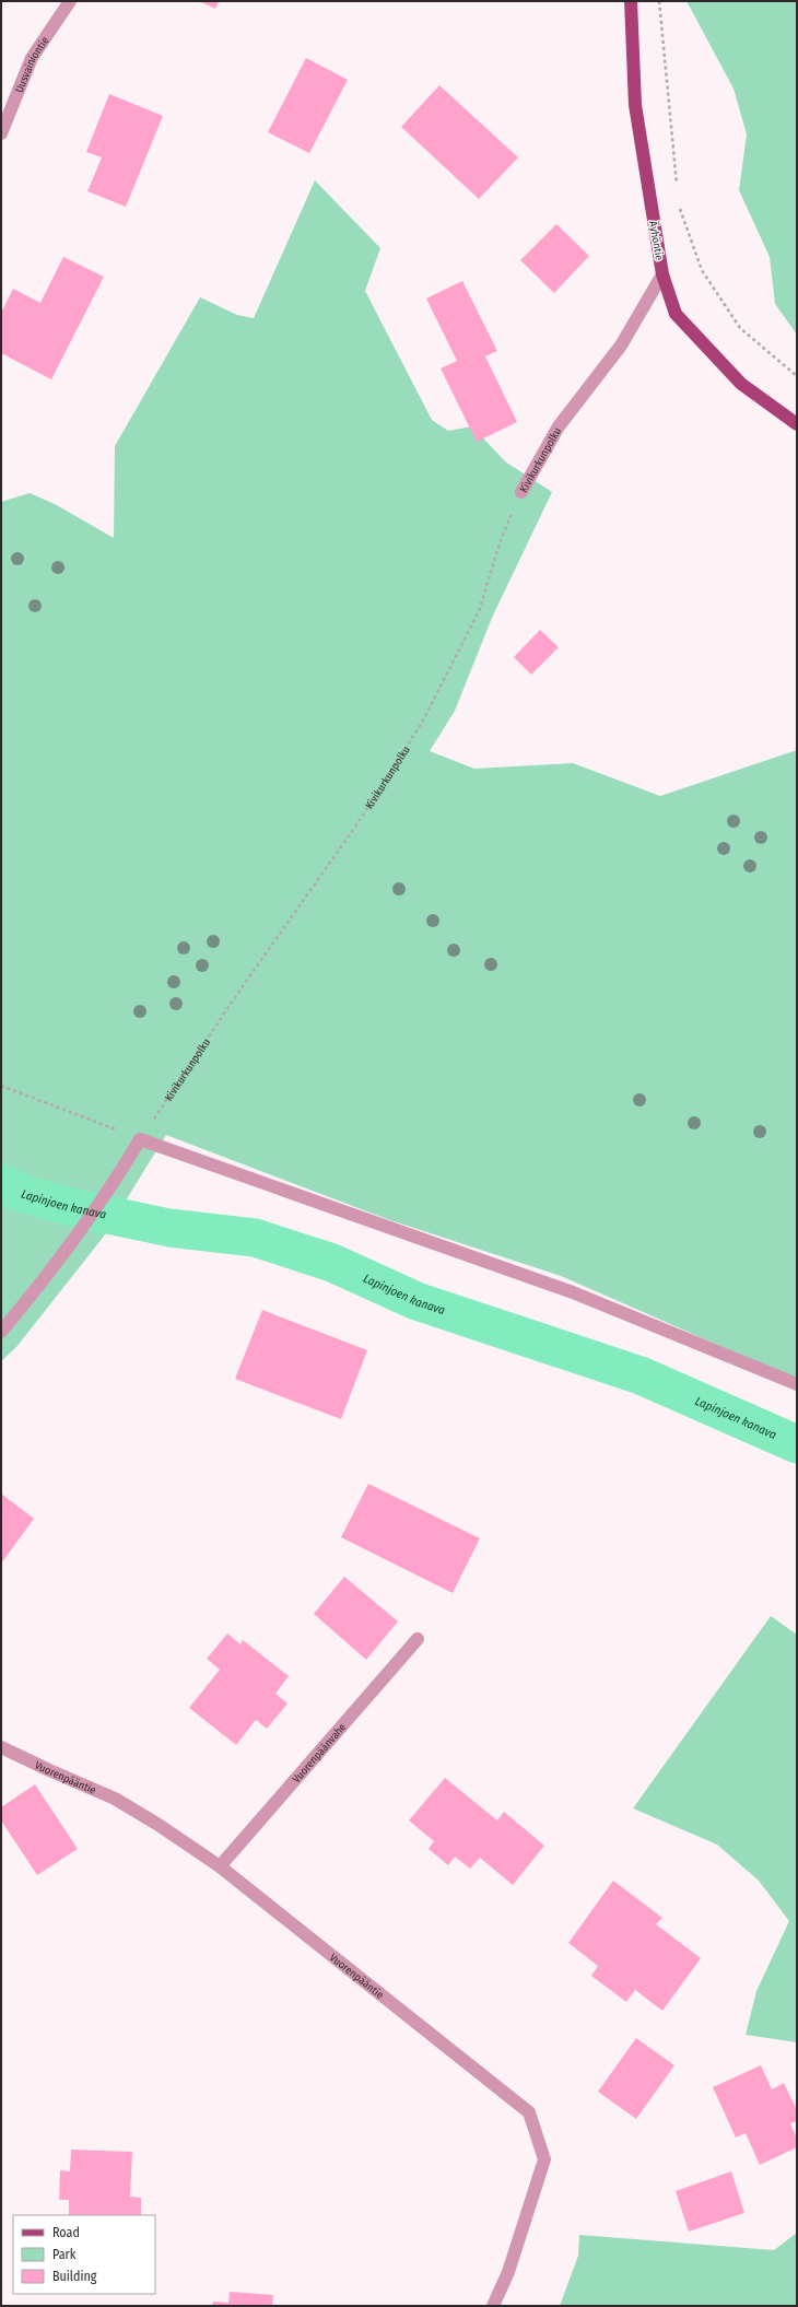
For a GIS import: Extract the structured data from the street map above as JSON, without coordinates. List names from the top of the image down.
{
  "streets": {
    "main road": ["Äyhöntie"],
    "street": [
      "Uusvainiontie",
      "Kivikurkunpolku",
      "Vuorenpäänvahe",
      "Vuorenpääntie"
    ]
  },
  "crossings": [
    ["Äyhöntie", "Kivikurkunpolku"],
    ["Vuorenpäänvahe", "Vuorenpääntie"]
  ],
  "water": ["Lapinjoen kanava"],
  "legend": ["Road", "Park", "Building"]
}
